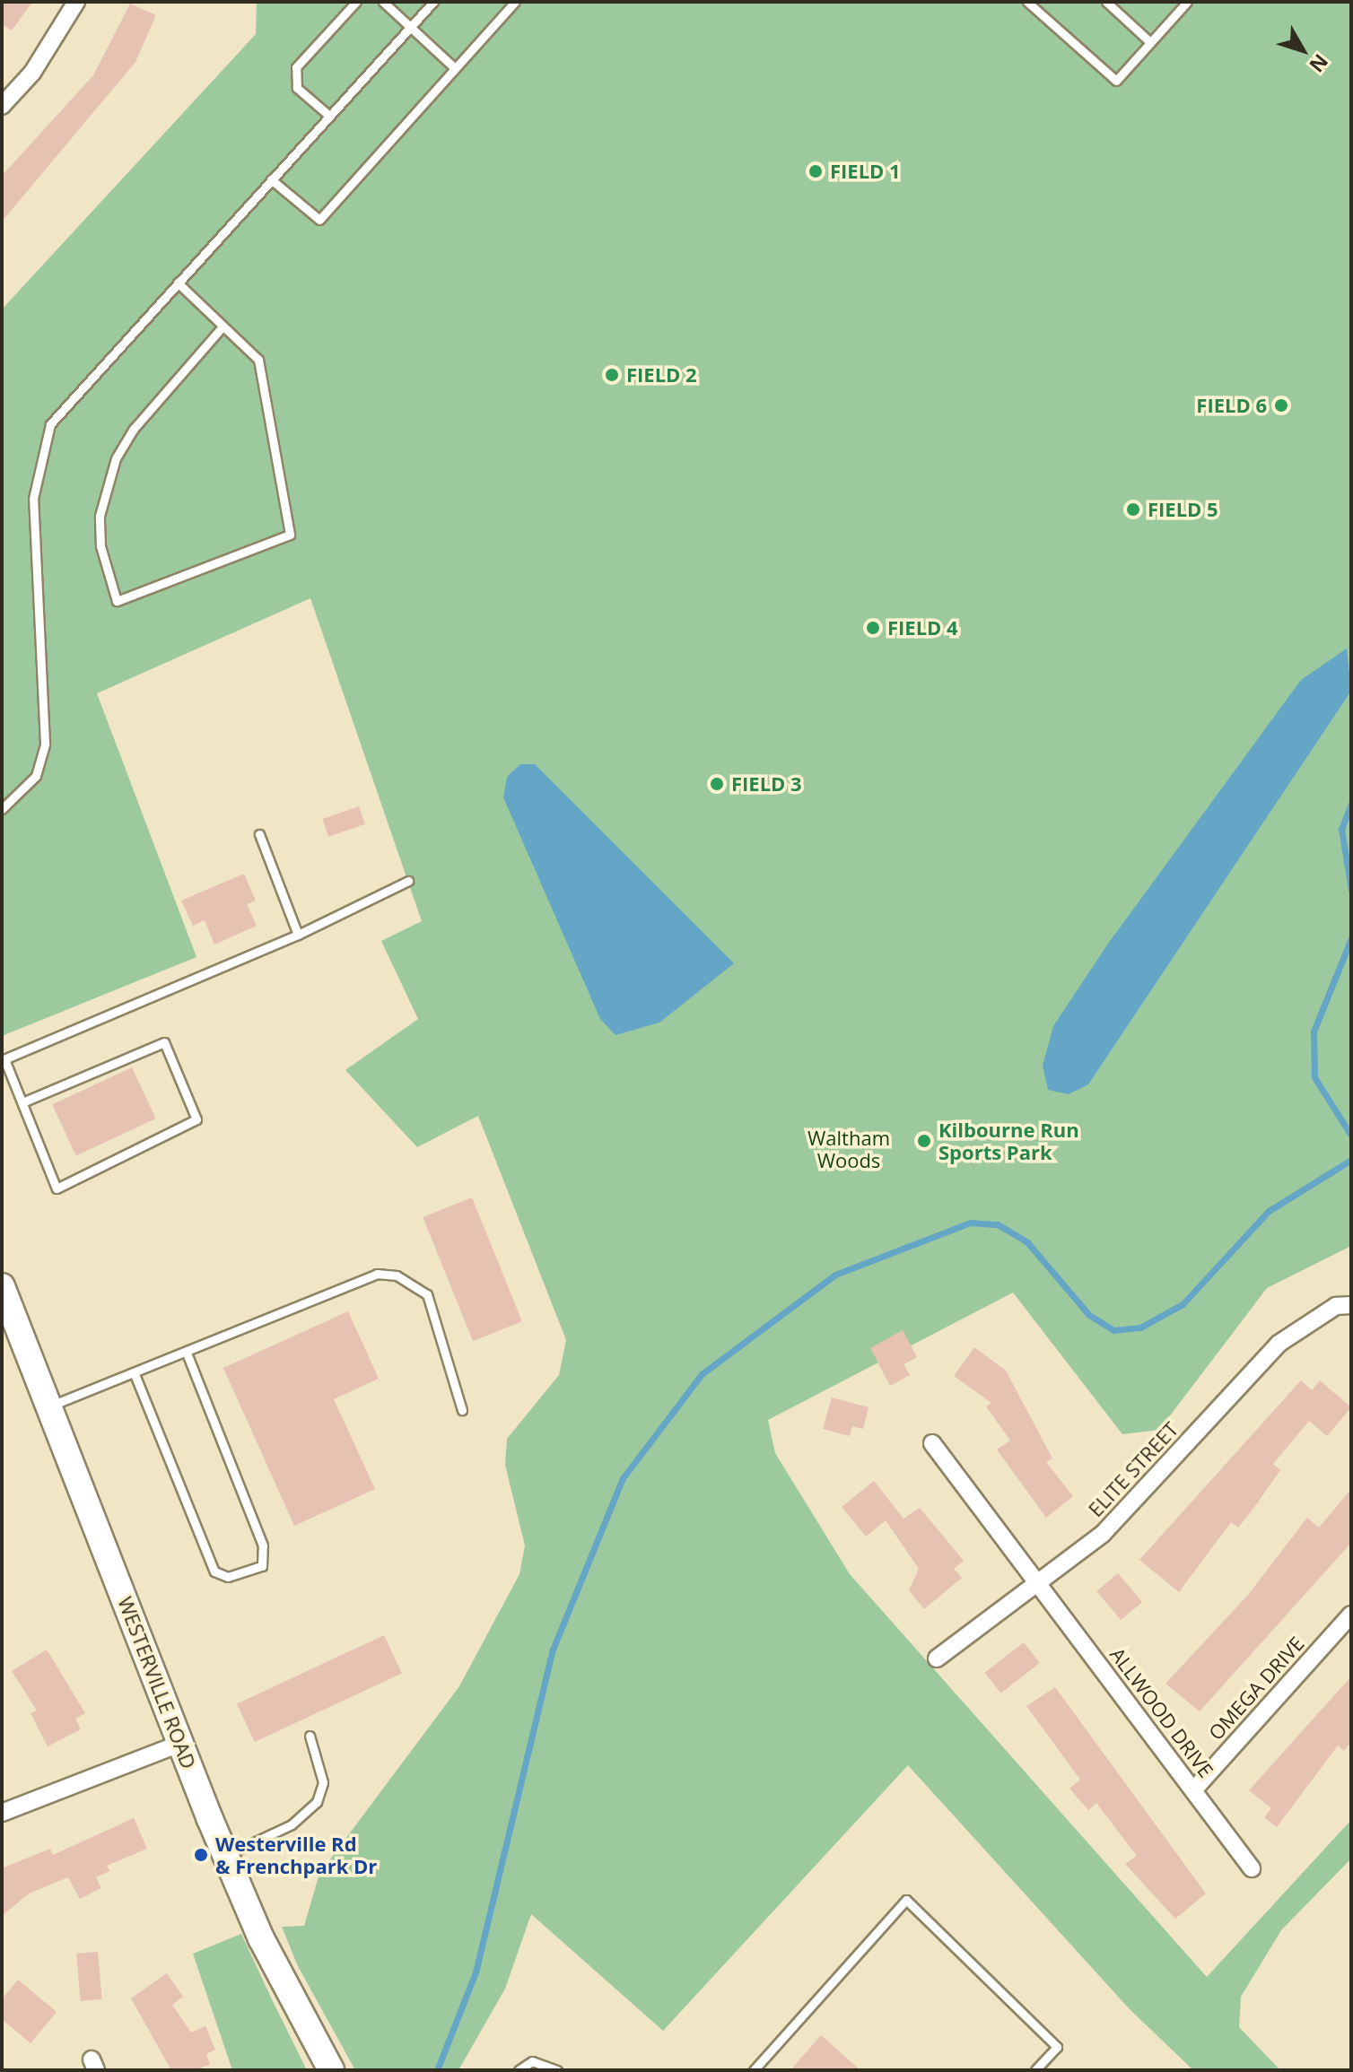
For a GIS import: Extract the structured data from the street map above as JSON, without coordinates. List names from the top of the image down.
{
  "streets": {
    "main road": ["WESTERVILLE ROAD"],
    "street": ["ELITE STREET", "OMEGA DRIVE", "ALLWOOD DRIVE"]
  },
  "crossings": [
    ["ELITE STREET", "ALLWOOD DRIVE"],
    ["OMEGA DRIVE", "ALLWOOD DRIVE"]
  ],
  "parks": ["Waltham Woods"],
  "places": [
    "FIELD 1",
    "FIELD 2",
    "FIELD 6",
    "FIELD 5",
    "FIELD 4",
    "FIELD 3",
    "Kilbourne Run Sports Park",
    "Westerville Rd & Frenchpark Dr"
  ],
  "north": "bottom right"
}
